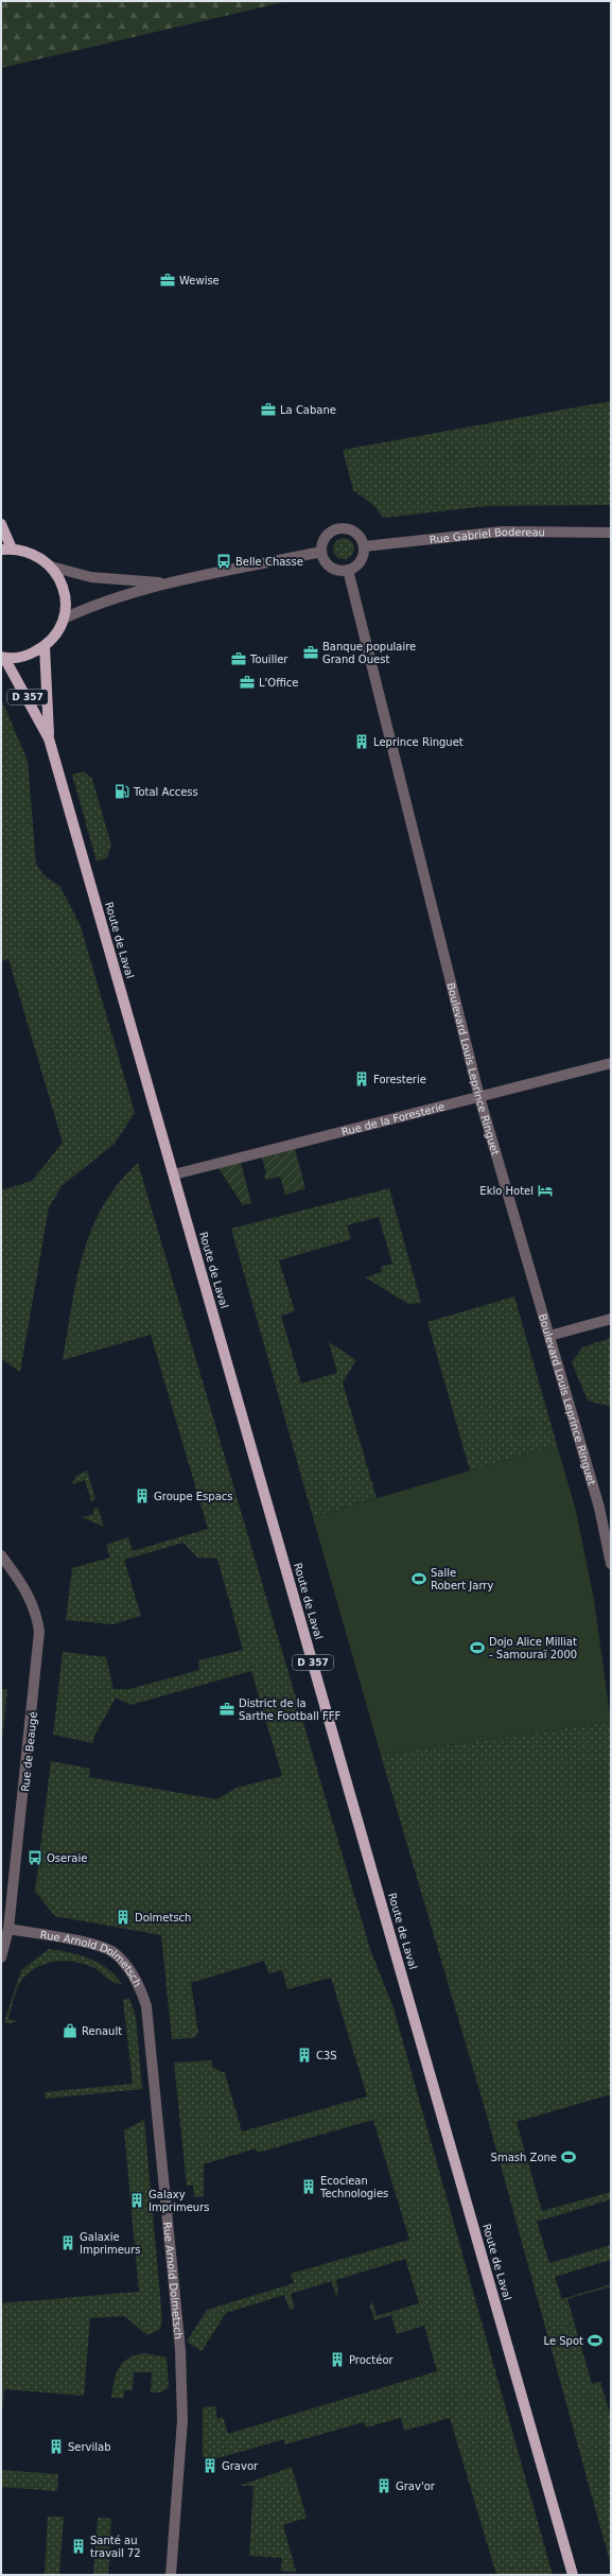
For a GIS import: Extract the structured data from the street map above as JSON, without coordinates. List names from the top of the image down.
{
  "streets": {
    "main road": ["D 357", "Route de Laval"],
    "street": [
      "Rue Gabriel Bodereau",
      "Boulevard Louis Leprince Ringuet",
      "Rue de la Foresterie",
      "Rue de Beaugé",
      "Rue Arnold Dolmetsch"
    ]
  },
  "crossings": [
    ["Rue Gabriel Bodereau", "Boulevard Louis Leprince Ringuet"],
    ["Route de Laval", "Rue de la Foresterie"],
    ["Boulevard Louis Leprince Ringuet", "Rue de la Foresterie"],
    ["Rue de Beaugé", "Rue Arnold Dolmetsch"]
  ],
  "places": {
    "office": [
      "Wewise",
      "La Cabane",
      "Banque populaire Grand Ouest",
      "Touiller",
      "L'Office",
      "District de la Sarthe Football FFF"
    ],
    "bus stop": ["Belle Chasse", "Oseraie"],
    "building": [
      "Leprince Ringuet",
      "Foresterie",
      "Groupe Espacs",
      "Dolmetsch",
      "C3S",
      "Ecoclean Technologies",
      "Galaxy Imprimeurs",
      "Galaxie Imprimeurs",
      "Proctéor",
      "Servilab",
      "Gravor",
      "Grav'or",
      "Santé au travail 72"
    ],
    "fuel station": ["Total Access"],
    "hotel": ["Eklo Hotel"],
    "sports": [
      "Salle Robert Jarry",
      "Dojo Alice Milliat - Samouraï 2000",
      "Smash Zone",
      "Le Spot"
    ],
    "shop": ["Renault"]
  }
}
